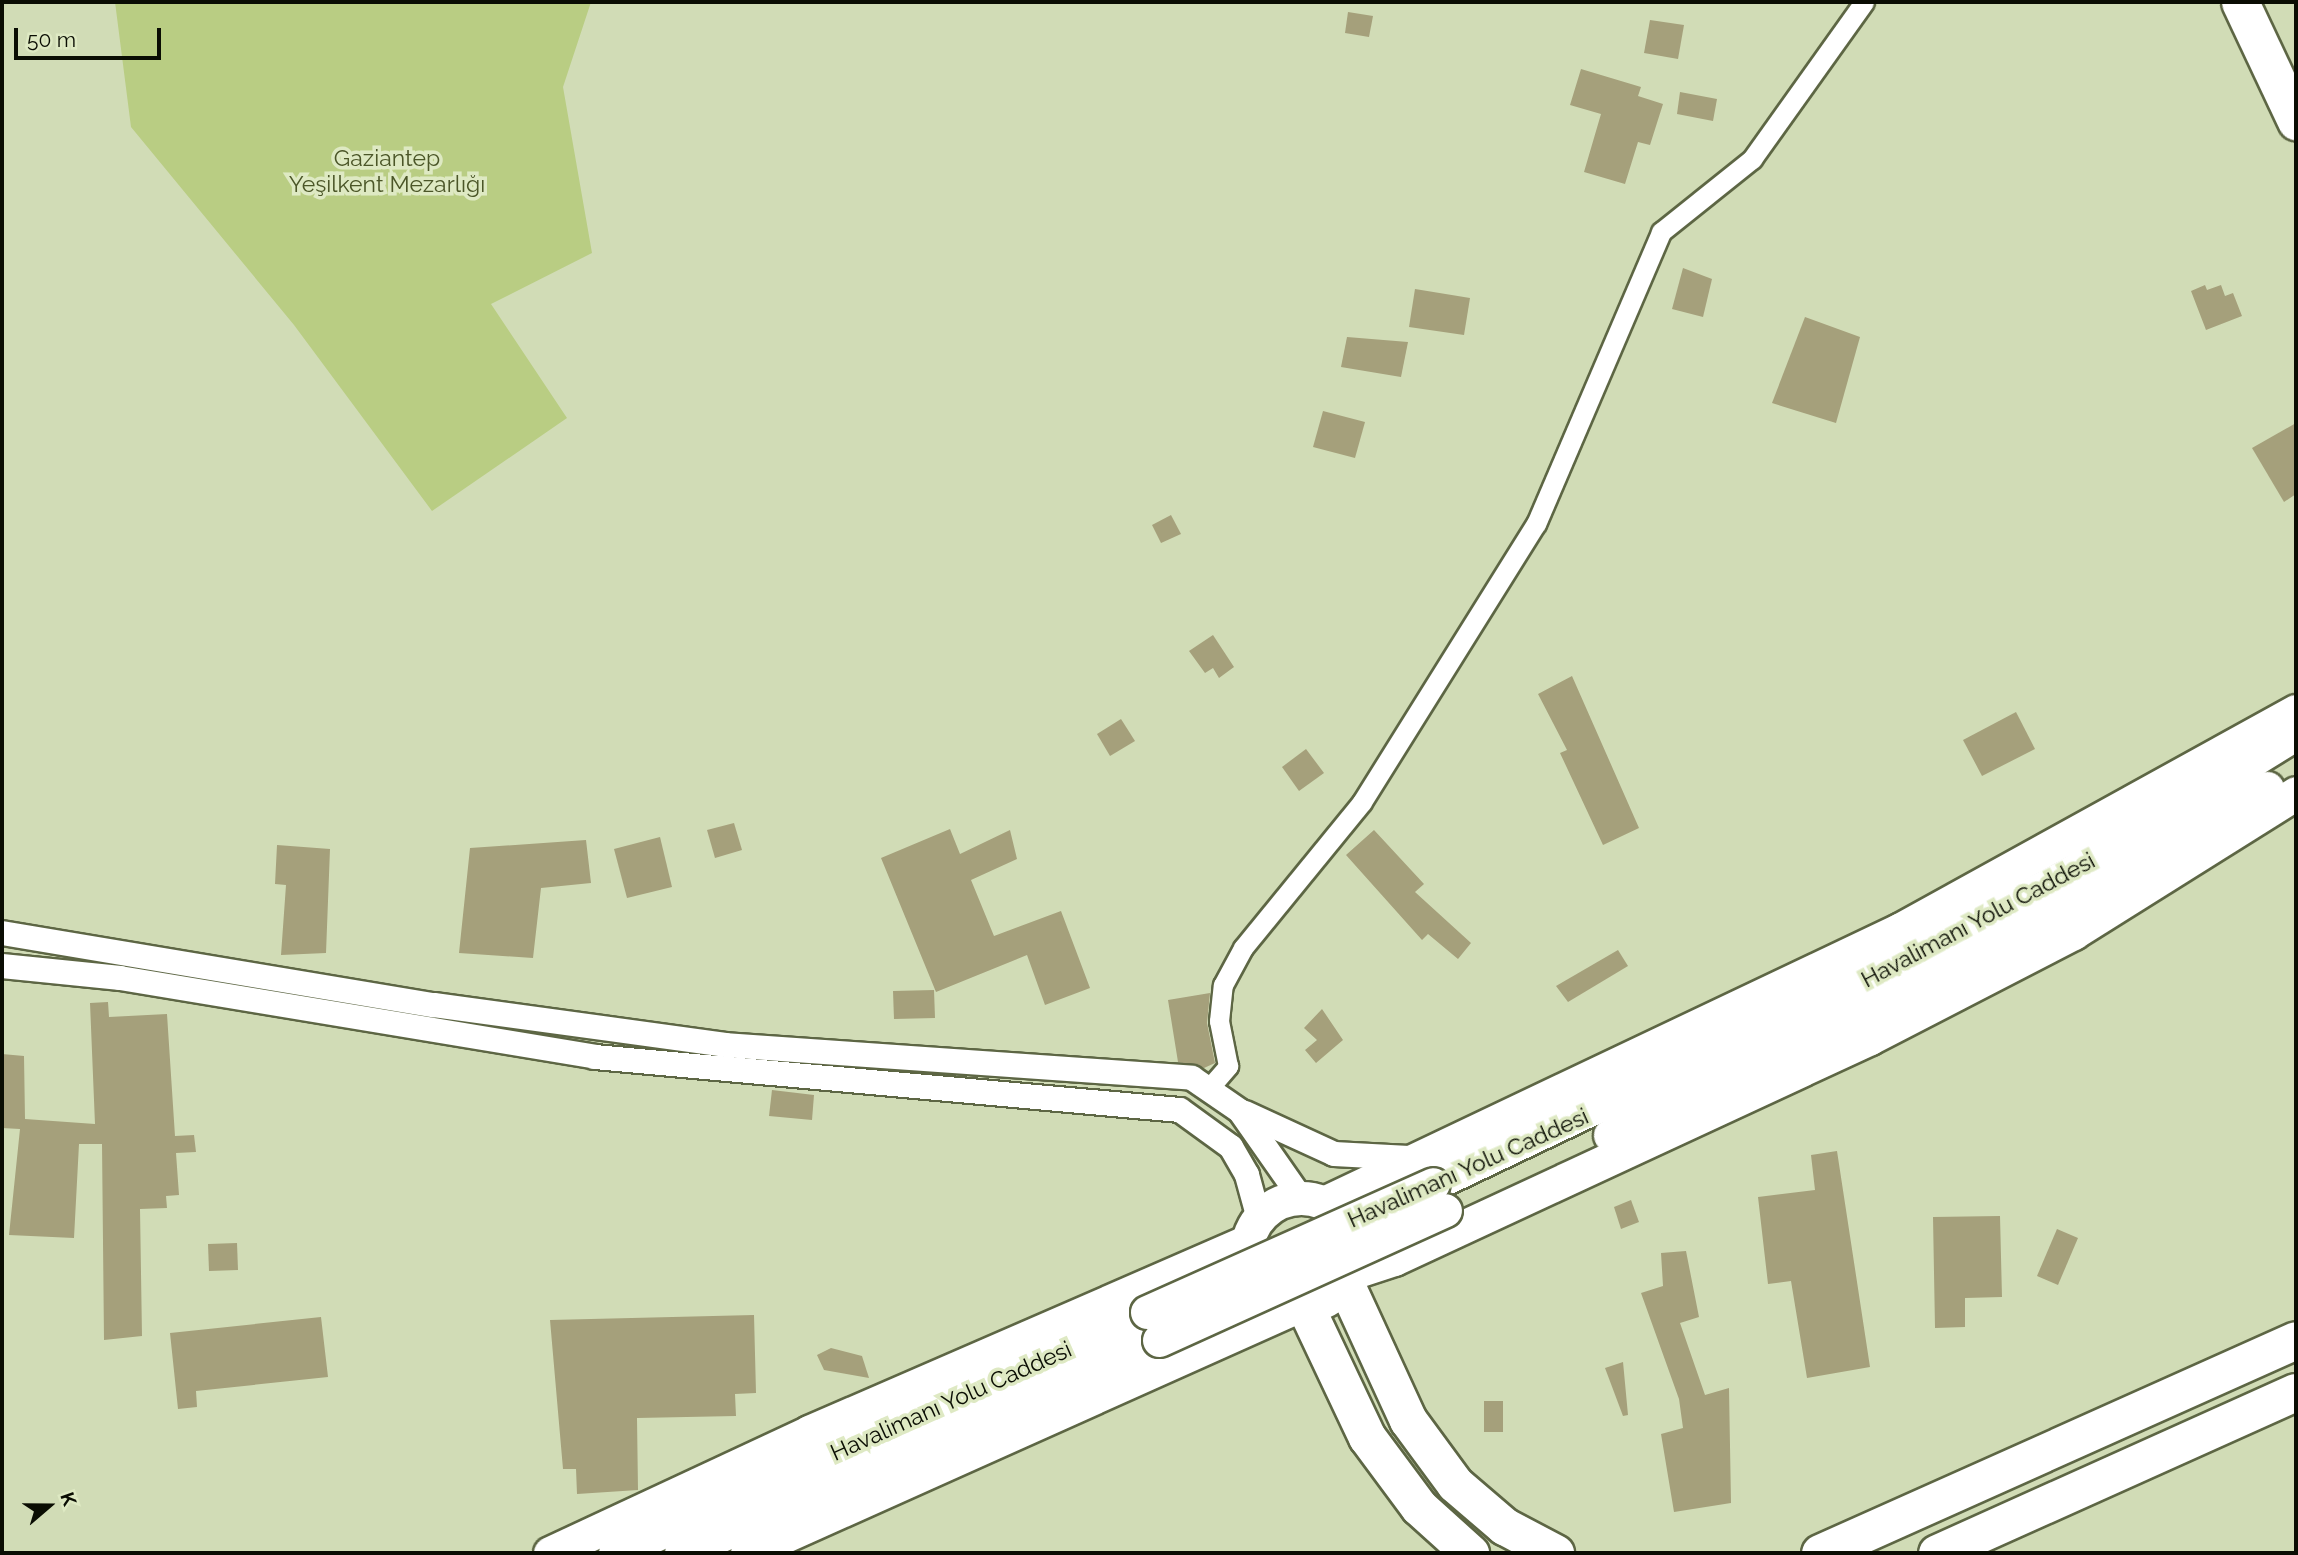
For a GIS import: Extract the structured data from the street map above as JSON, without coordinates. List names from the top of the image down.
{
  "streets": {
    "highway": ["Havalimanı Yolu Caddesi"]
  },
  "parks": ["Gaziantep Yeşilkent Mezarlığı"],
  "scale_bar": "50 m",
  "north": "right"
}
